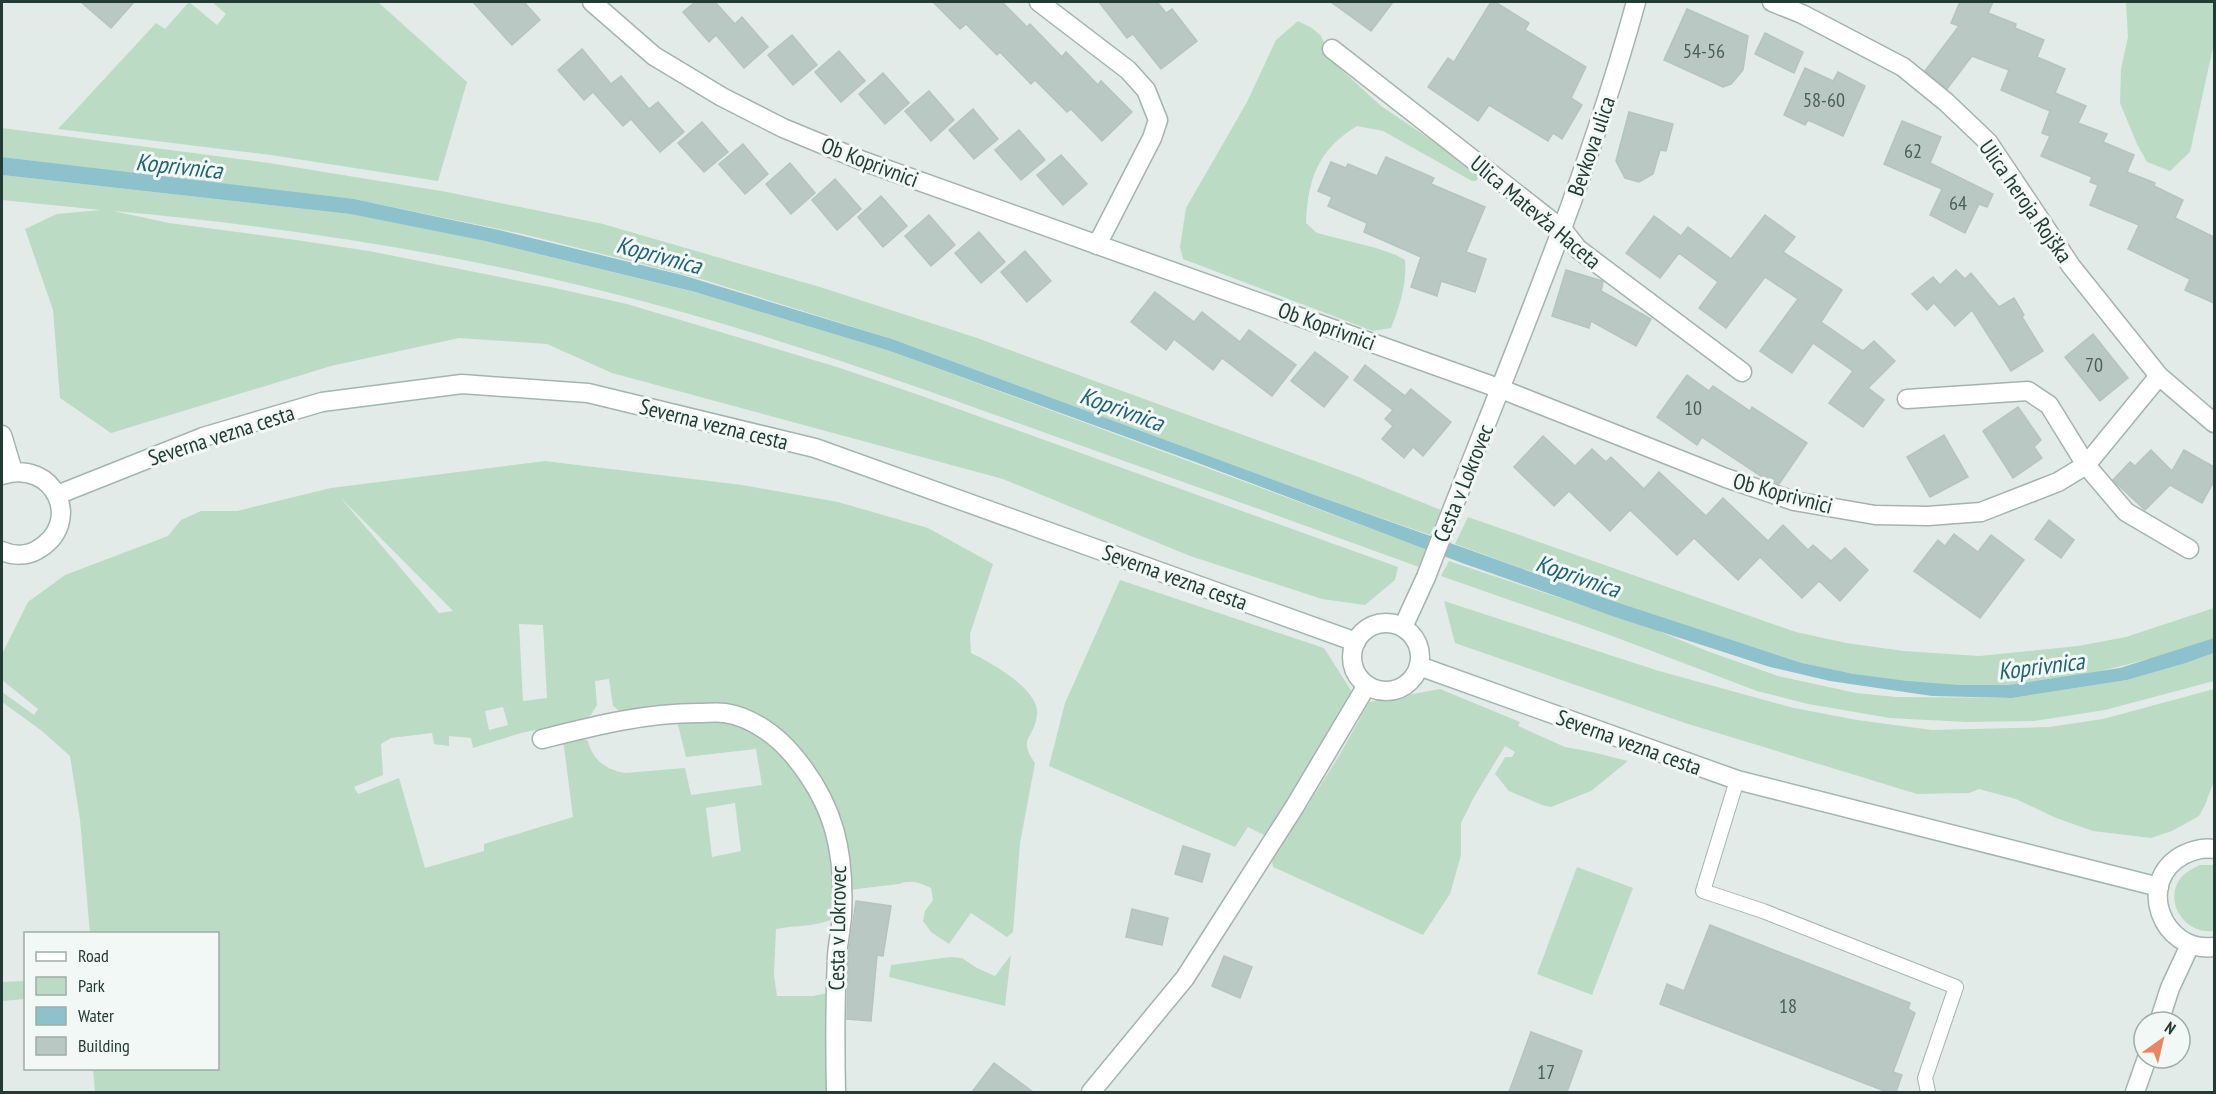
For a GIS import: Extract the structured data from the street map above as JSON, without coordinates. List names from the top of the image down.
{
  "streets": {
    "street": [
      "Bevkova ulica",
      "Ob Koprivnici",
      "Ulica heroja Rojška",
      "Ulica Matevža Haceta",
      "Severna vezna cesta",
      "Cesta v Lokrovec"
    ]
  },
  "crossings": [
    ["Bevkova ulica", "Ob Koprivnici"],
    ["Bevkova ulica", "Ulica Matevža Haceta"],
    ["Bevkova ulica", "Cesta v Lokrovec"],
    ["Ob Koprivnici", "Ulica heroja Rojška"],
    ["Ob Koprivnici", "Cesta v Lokrovec"],
    ["Severna vezna cesta", "Cesta v Lokrovec"]
  ],
  "water": ["Koprivnica"],
  "house_numbers": [
    "54-56",
    "58-60",
    "62",
    "64",
    "70",
    "10",
    "18",
    "17"
  ],
  "legend": [
    "Road",
    "Park",
    "Water",
    "Building"
  ],
  "north": "top right"
}
